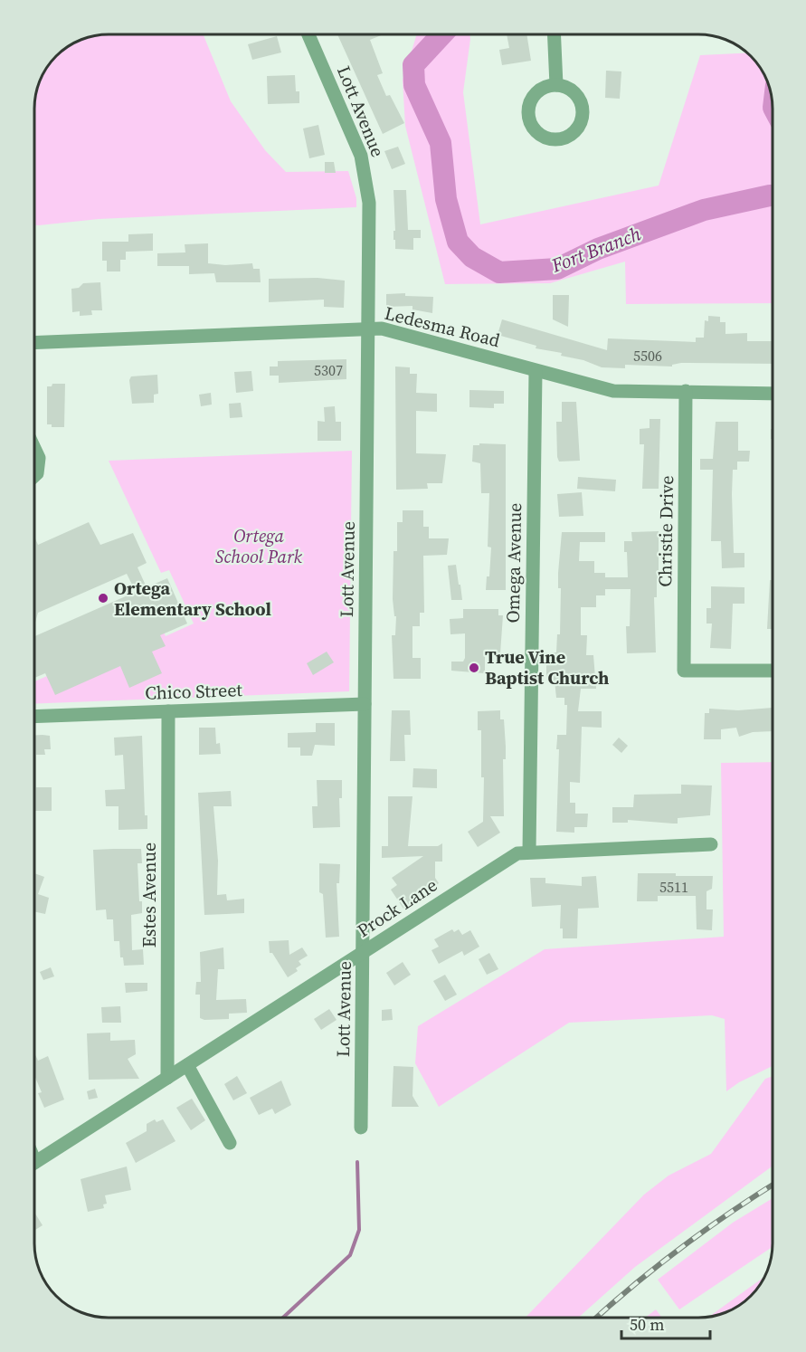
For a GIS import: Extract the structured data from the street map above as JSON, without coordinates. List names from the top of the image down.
{
  "streets": {
    "street": [
      "Lott Avenue",
      "Ledesma Road",
      "Christie Drive",
      "Omega Avenue",
      "Chico Street",
      "Estes Avenue",
      "Prock Lane"
    ]
  },
  "crossings": [
    ["Lott Avenue", "Ledesma Road"],
    ["Lott Avenue", "Chico Street"],
    ["Lott Avenue", "Prock Lane"],
    ["Ledesma Road", "Christie Drive"],
    ["Ledesma Road", "Omega Avenue"],
    ["Omega Avenue", "Prock Lane"],
    ["Chico Street", "Estes Avenue"],
    ["Estes Avenue", "Prock Lane"]
  ],
  "water": ["Fort Branch"],
  "parks": ["Ortega School Park"],
  "places": ["Ortega Elementary School", "True Vine Baptist Church"],
  "house_numbers": ["5506", "5307", "5511"],
  "scale_bar": "50 m"
}
